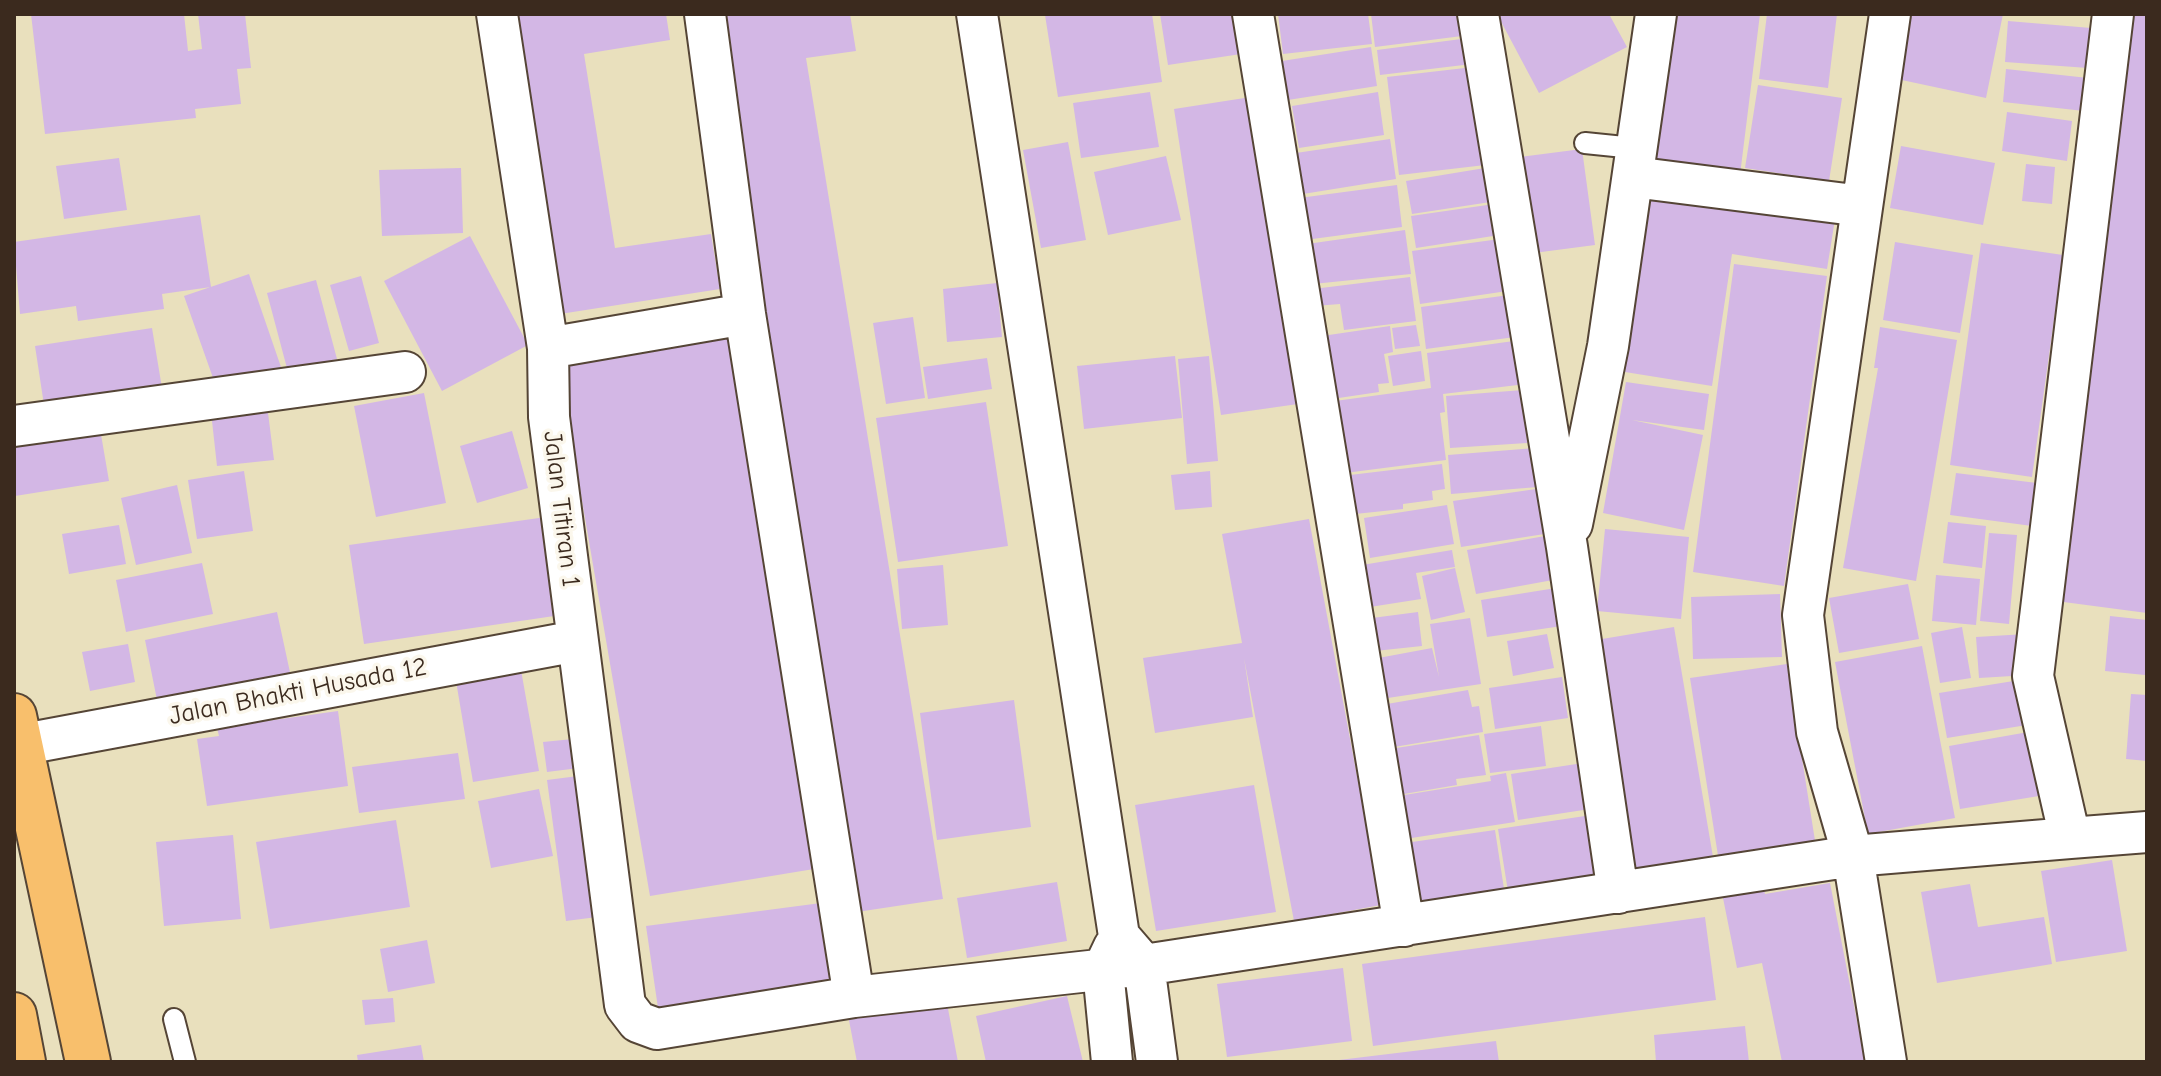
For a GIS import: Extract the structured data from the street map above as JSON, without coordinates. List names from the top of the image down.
{
  "streets": {
    "street": ["Jalan Titiran 1", "Jalan Bhakti Husada 12"]
  },
  "crossings": [
    ["Jalan Titiran 1", "Jalan Bhakti Husada 12"]
  ]
}
